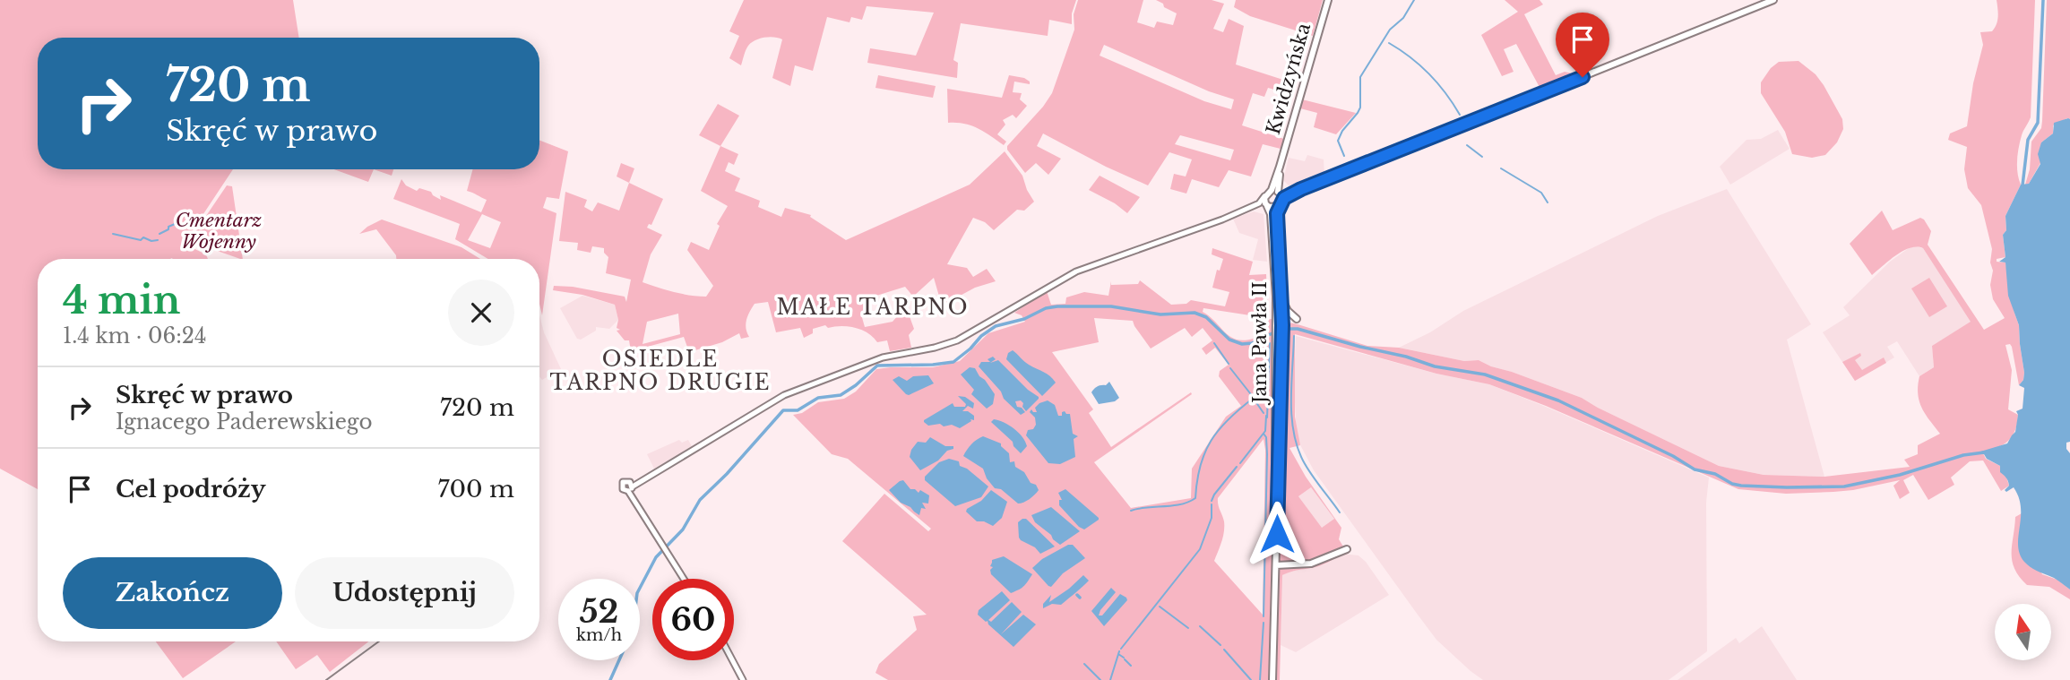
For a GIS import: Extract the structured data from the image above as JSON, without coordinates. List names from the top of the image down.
{
  "streets": {
    "main road": ["Kwidzyńska", "Jana Pawła II"]
  },
  "districts": ["MAŁE TARPNO", "OSIEDLE TARPNO DRUGIE"],
  "parks": ["Cmentarz Wojenny"],
  "north": "top",
  "page": {
    "turn": ["720 m", "Skręć w prawo"],
    "heading": ["4 min", "1.4 km · 06:24"],
    "list": [
      {
        "name": "Skręć w prawo",
        "note": "Ignacego Paderewskiego",
        "value": "720 m"
      },
      {
        "name": "Cel podróży",
        "value": "700 m"
      }
    ],
    "buttons": ["Zakończ", "Udostępnij"],
    "speed": "52 km/h",
    "limit": "60"
  }
}
